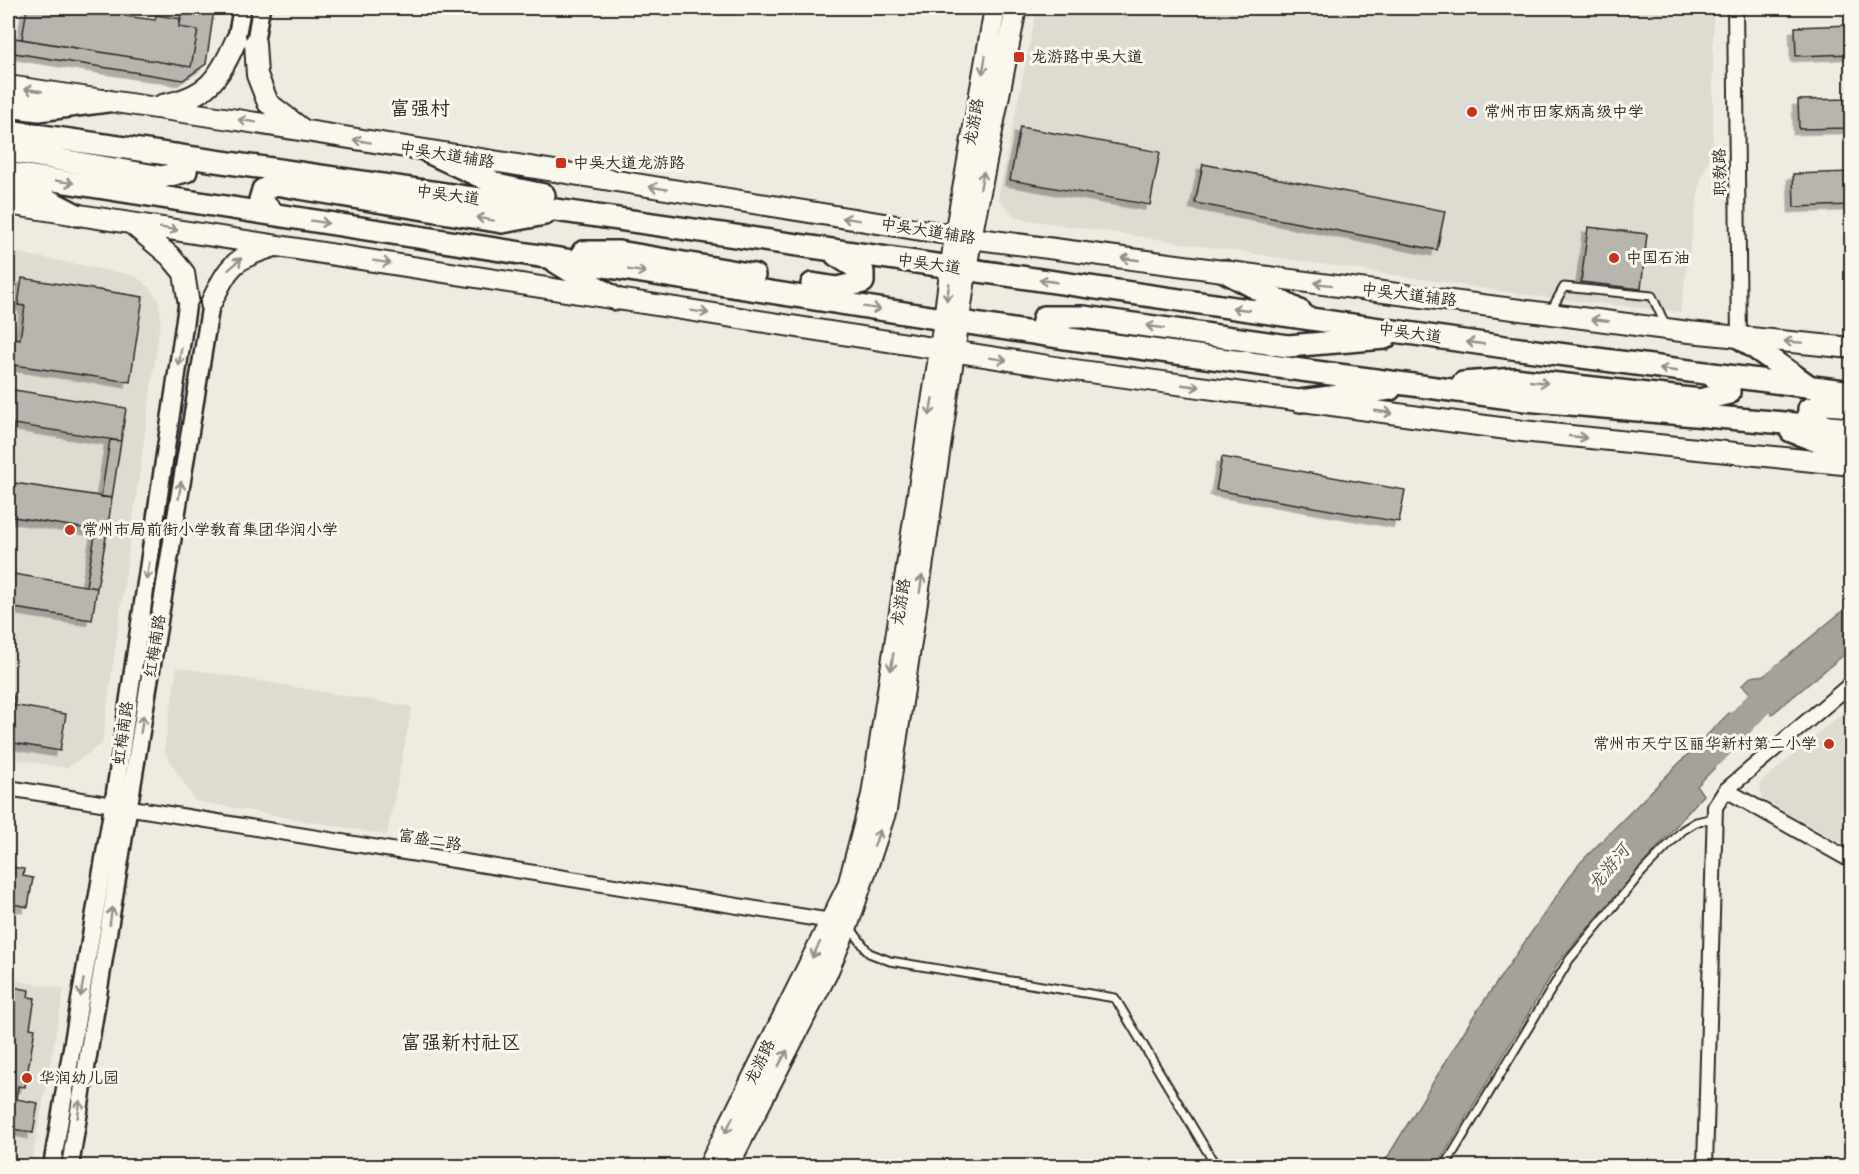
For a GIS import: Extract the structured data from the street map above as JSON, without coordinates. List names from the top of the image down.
{
  "streets": {
    "main road": ["龙游路", "中吴大道辅路", "中吴大道"],
    "street": [
      "职教路",
      "红梅南路",
      "虹梅南路",
      "富盛二路"
    ]
  },
  "crossings": [
    ["龙游路", "中吴大道辅路"],
    ["龙游路", "中吴大道"],
    ["龙游路", "富盛二路"],
    ["中吴大道辅路", "职教路"],
    ["红梅南路", "虹梅南路"],
    ["红梅南路", "富盛二路"],
    ["虹梅南路", "富盛二路"]
  ],
  "one_way": ["红梅南路", "虹梅南路"],
  "districts": ["富强村", "富强新村社区"],
  "water": ["龙游河"],
  "places": {
    "transit": ["龙游路中吴大道", "中吴大道龙游路"],
    "other": [
      "常州市田家炳高级中学",
      "中国石油",
      "常州市局前街小学教育集团华润小学",
      "常州市天宁区丽华新村第二小学",
      "华润幼儿园"
    ]
  }
}
